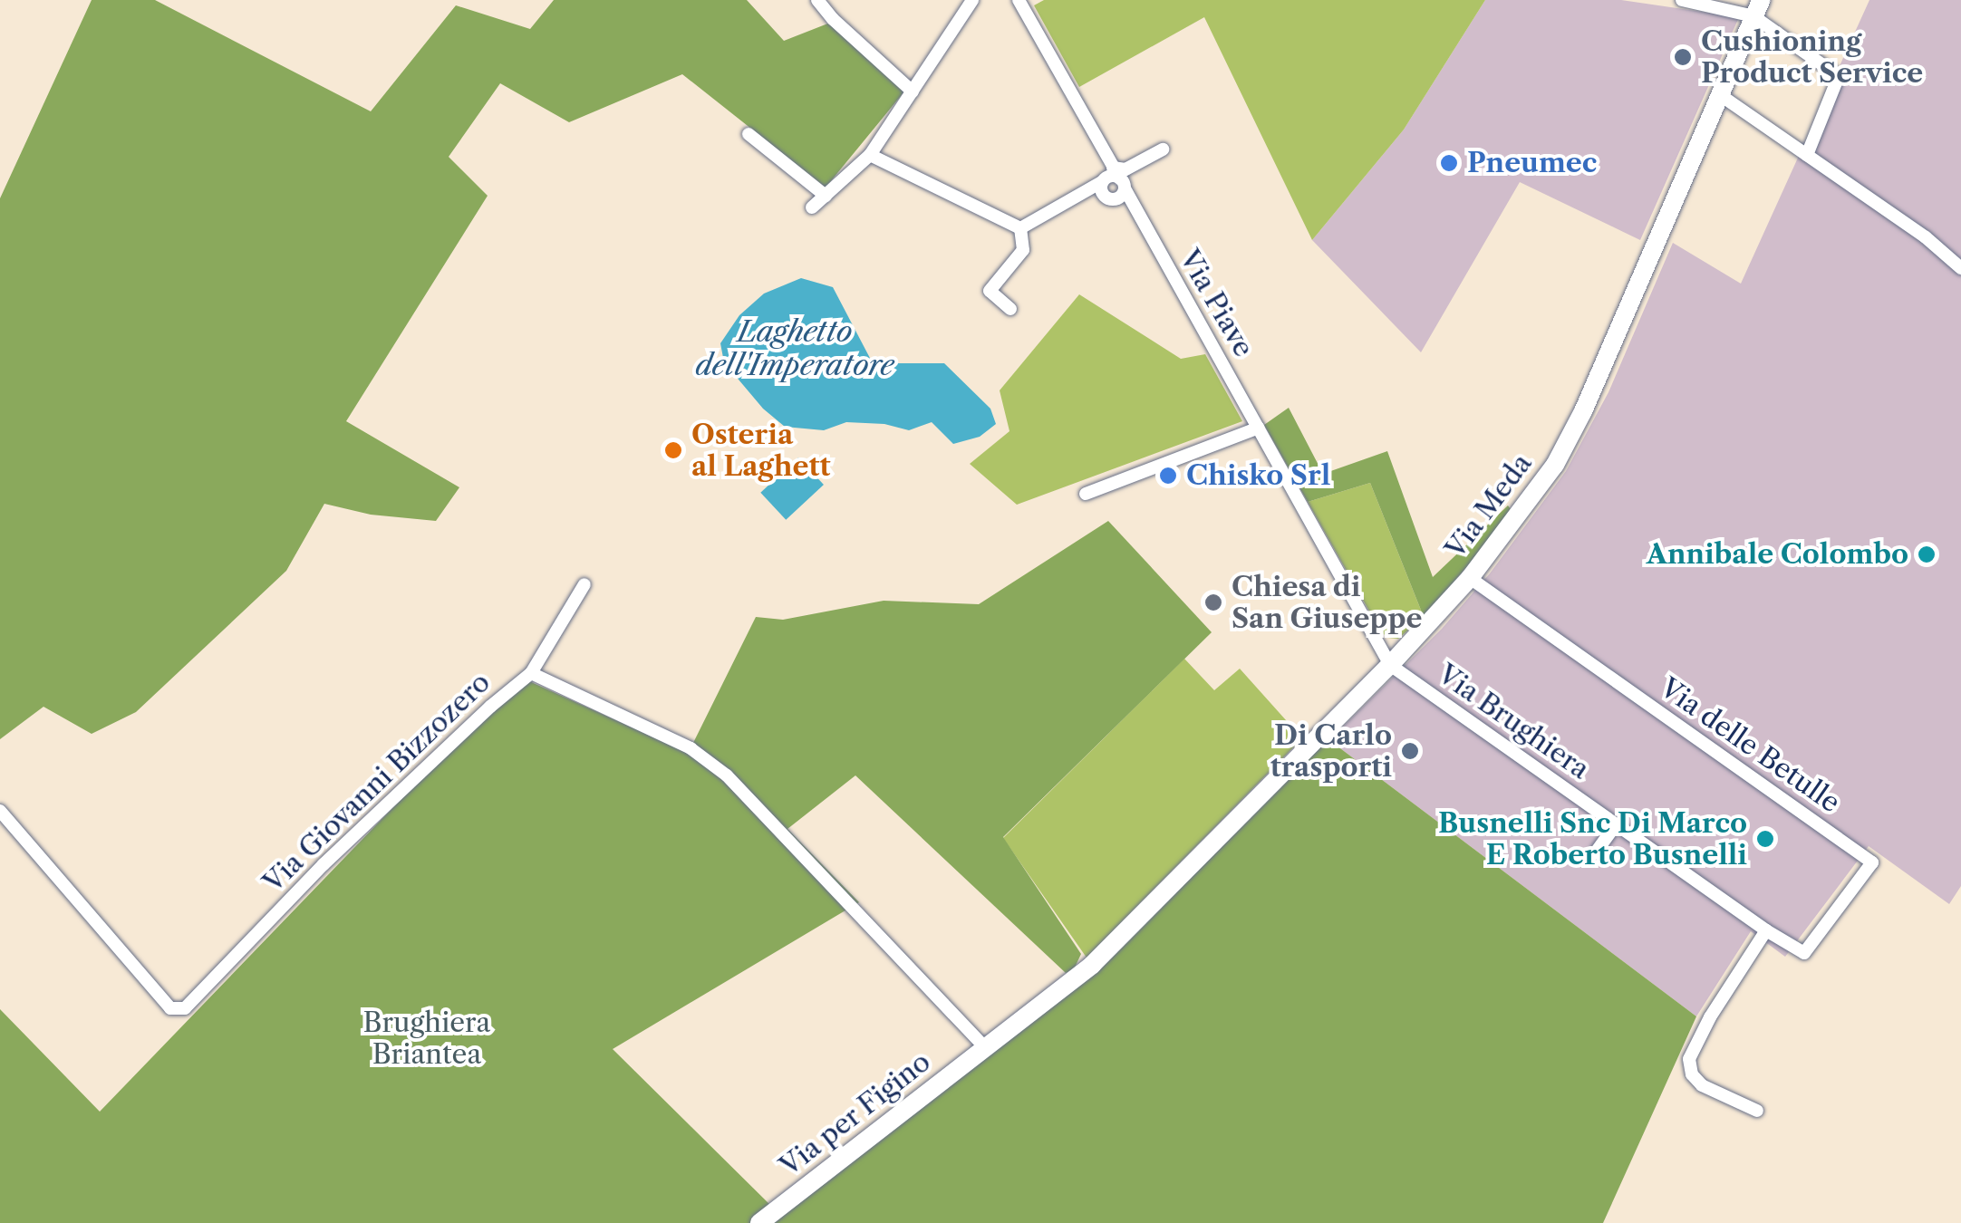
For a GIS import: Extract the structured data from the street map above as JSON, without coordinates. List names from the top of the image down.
{
  "streets": {
    "street": [
      "Via Piave",
      "Via Meda",
      "Via Brughiera",
      "Via delle Betulle",
      "Via Giovanni Bizzozero",
      "Via per Figino"
    ]
  },
  "crossings": [
    ["Via Piave", "Via Meda"],
    ["Via Piave", "Via Brughiera"],
    ["Via Meda", "Via Brughiera"],
    ["Via Meda", "Via delle Betulle"],
    ["Via Meda", "Via Giovanni Bizzozero"],
    ["Via Meda", "Via per Figino"],
    ["Via Brughiera", "Via delle Betulle"],
    ["Via Giovanni Bizzozero", "Via per Figino"]
  ],
  "water": ["Laghetto dell'Imperatore"],
  "parks": ["Brughiera Briantea"],
  "places": [
    "Cushioning Product Service",
    "Pneumec",
    "Osteria al Laghett",
    "Chisko Srl",
    "Annibale Colombo",
    "Chiesa di San Giuseppe",
    "Di Carlo trasporti",
    "Busnelli Snc Di Marco E Roberto Busnelli"
  ]
}
